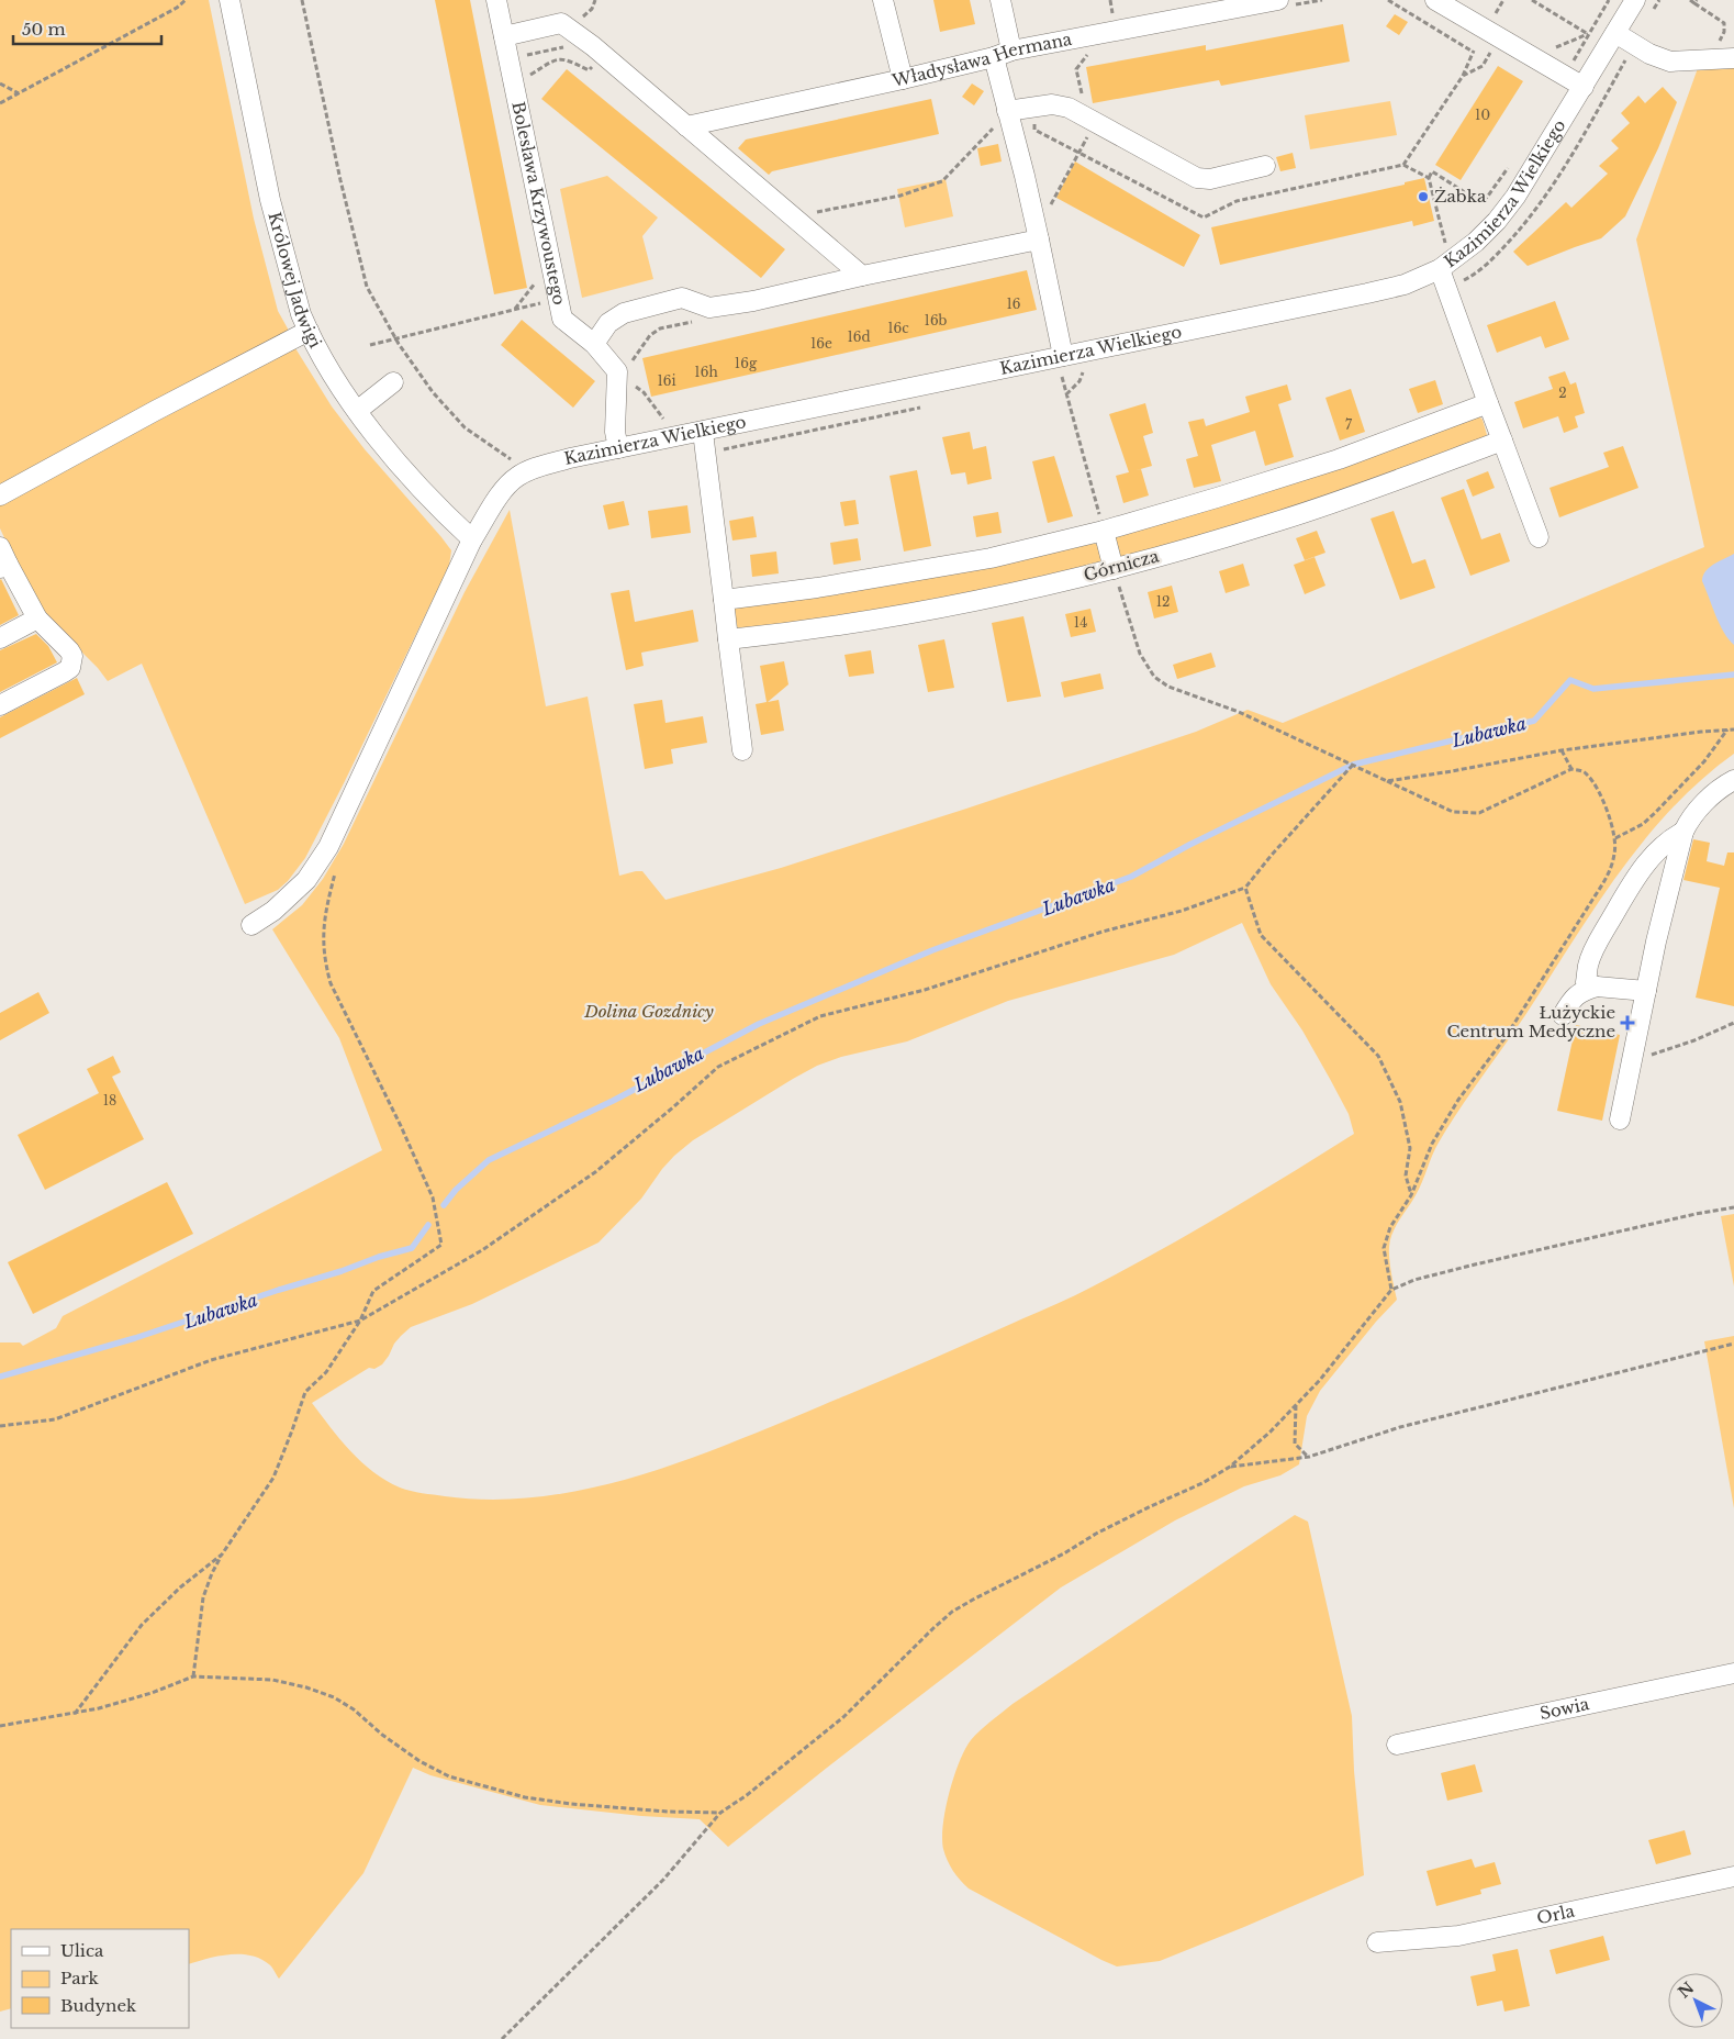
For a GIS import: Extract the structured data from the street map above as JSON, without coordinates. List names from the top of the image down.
{
  "streets": {
    "street": [
      "Władysława Hermana",
      "Kazimierza Wielkiego",
      "Bolesława Krzywoustego",
      "Królowej Jadwigi",
      "Górnicza",
      "Sowia",
      "Orla"
    ]
  },
  "crossings": [
    ["Kazimierza Wielkiego", "Królowej Jadwigi"]
  ],
  "water": ["Lubawka"],
  "parks": ["Dolina Gozdnicy"],
  "places": {
    "other": ["Żabka"],
    "health": ["Łużyckie Centrum Medyczne"]
  },
  "house_numbers": [
    "10",
    "16",
    "16b",
    "16c",
    "16d",
    "16e",
    "16g",
    "16h",
    "16i",
    "2",
    "7",
    "12",
    "14",
    "18"
  ],
  "legend": ["Ulica", "Park", "Budynek"],
  "scale_bar": "50 m",
  "north": "top left"
}
